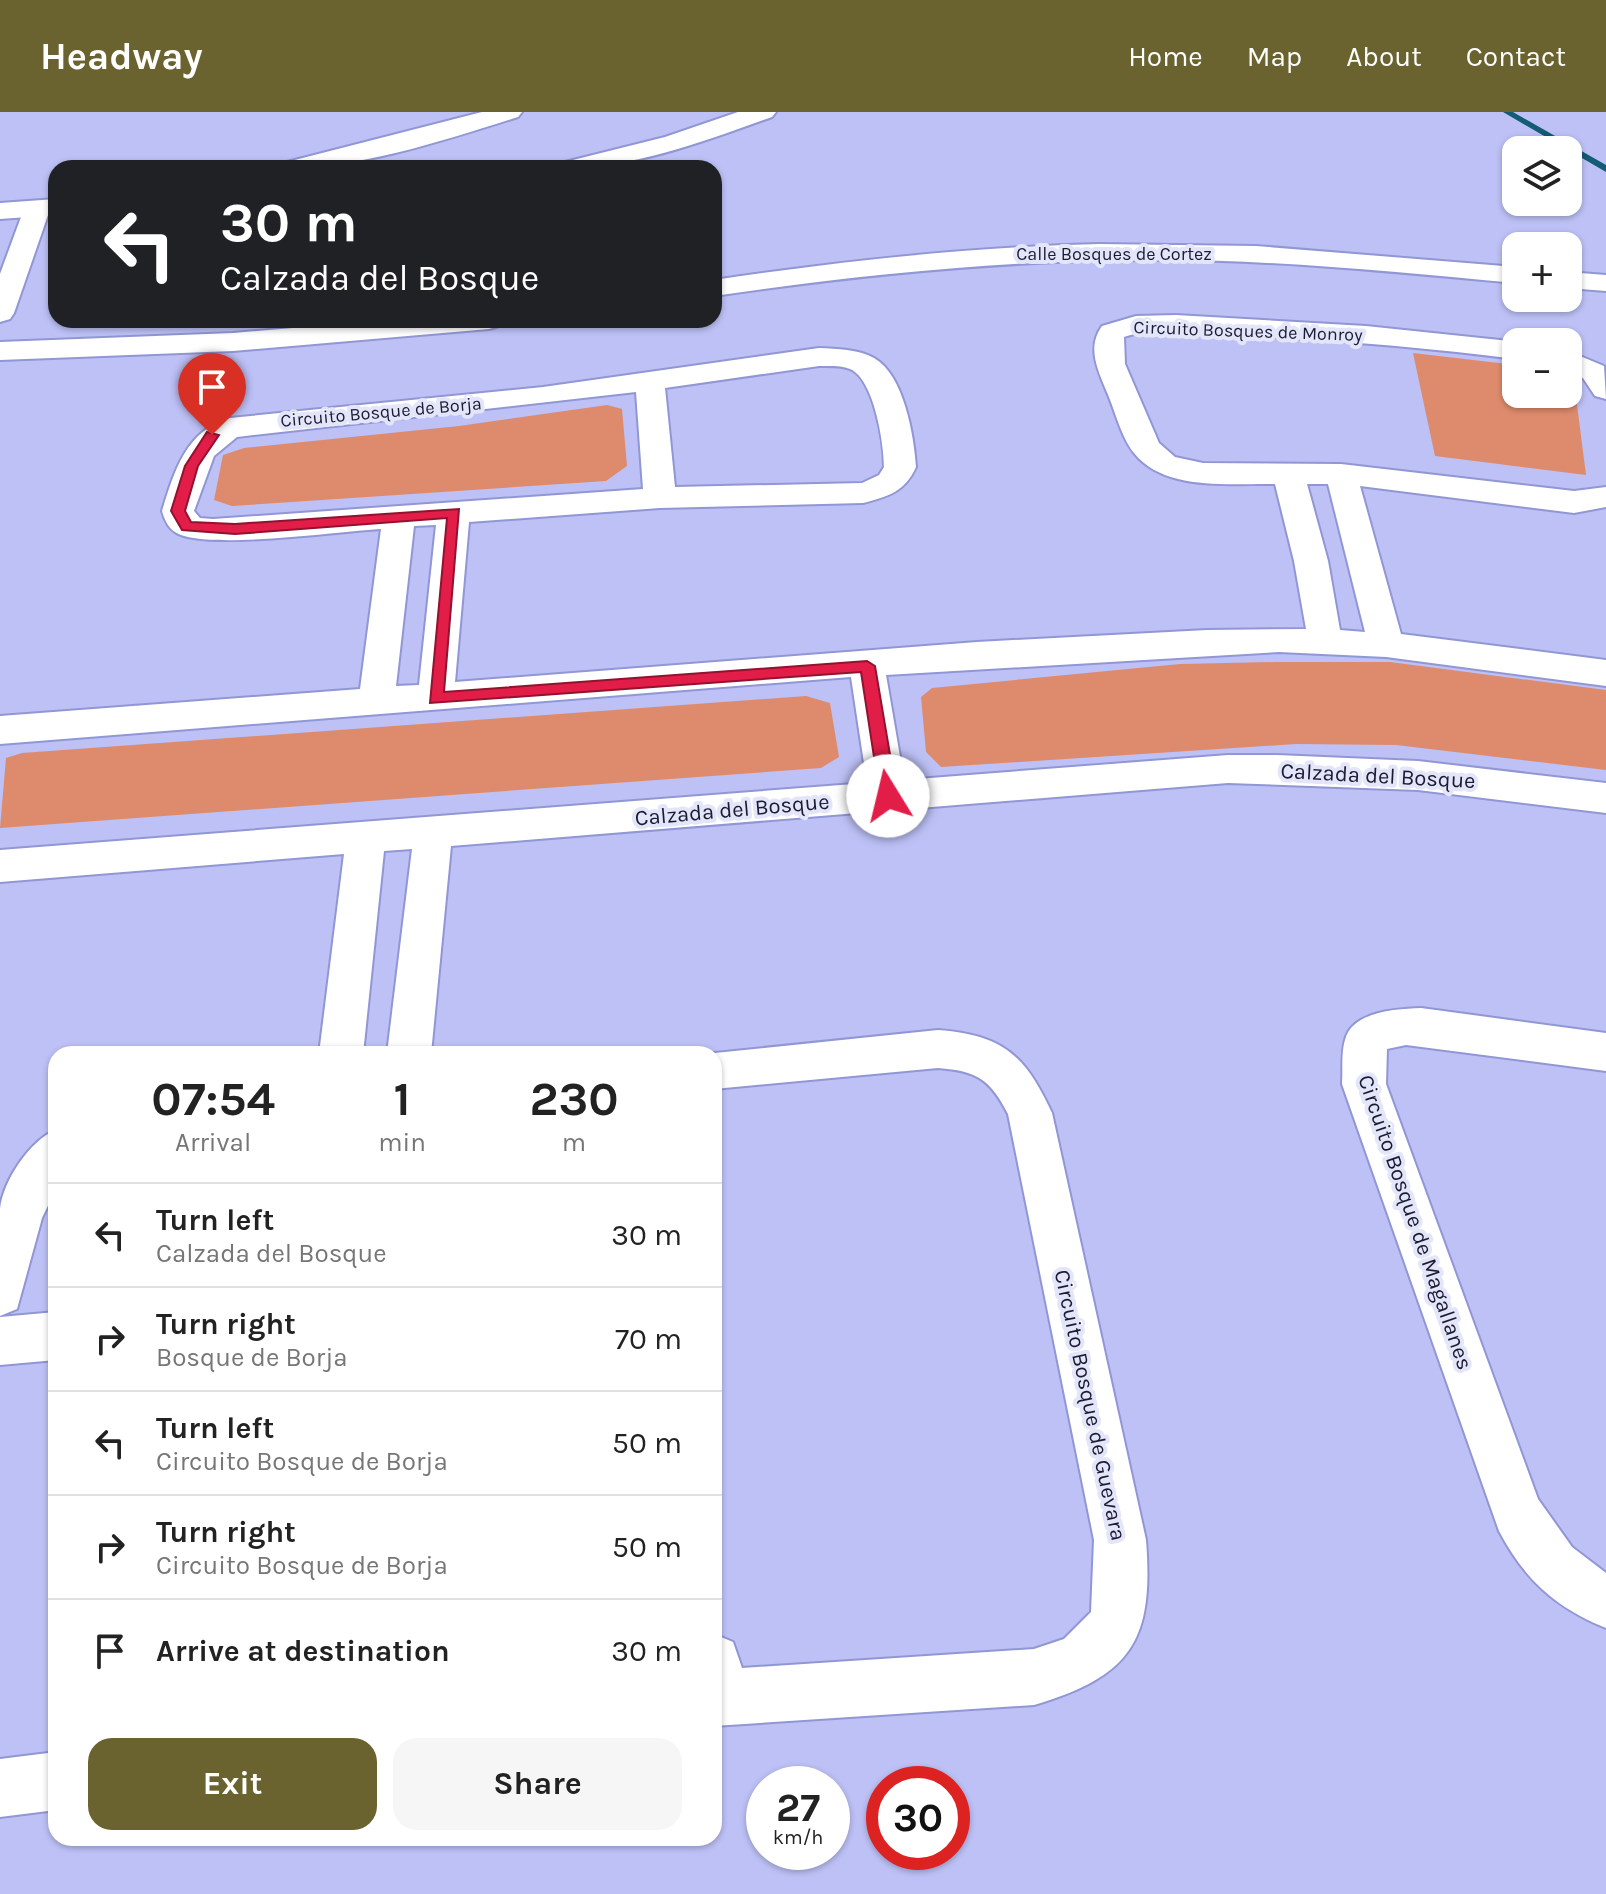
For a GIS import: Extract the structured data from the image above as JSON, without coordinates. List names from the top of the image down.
{
  "streets": {
    "street": [
      "Calle Bosques de Cortez",
      "Circuito Bosques de Monroy",
      "Circuito Bosque de Borja",
      "Calzada del Bosque",
      "Circuito Bosque de Magallanes",
      "Circuito Bosque de Guevara"
    ]
  },
  "page": {
    "header": "Headway",
    "nav": [
      "Home",
      "Map",
      "About",
      "Contact"
    ],
    "map_buttons": ["+", "−"],
    "turn": ["30 m", "Calzada del Bosque"],
    "eta": [
      "07:54",
      "Arrival",
      "1",
      "min",
      "230",
      "m"
    ],
    "list": [
      {
        "name": "Turn left",
        "note": "Calzada del Bosque",
        "value": "30 m"
      },
      {
        "name": "Turn right",
        "note": "Bosque de Borja",
        "value": "70 m"
      },
      {
        "name": "Turn left",
        "note": "Circuito Bosque de Borja",
        "value": "50 m"
      },
      {
        "name": "Turn right",
        "note": "Circuito Bosque de Borja",
        "value": "50 m"
      },
      {
        "name": "Arrive at destination",
        "value": "30 m"
      }
    ],
    "buttons": ["Exit", "Share"],
    "speed": "27 km/h",
    "limit": "30"
  }
}
